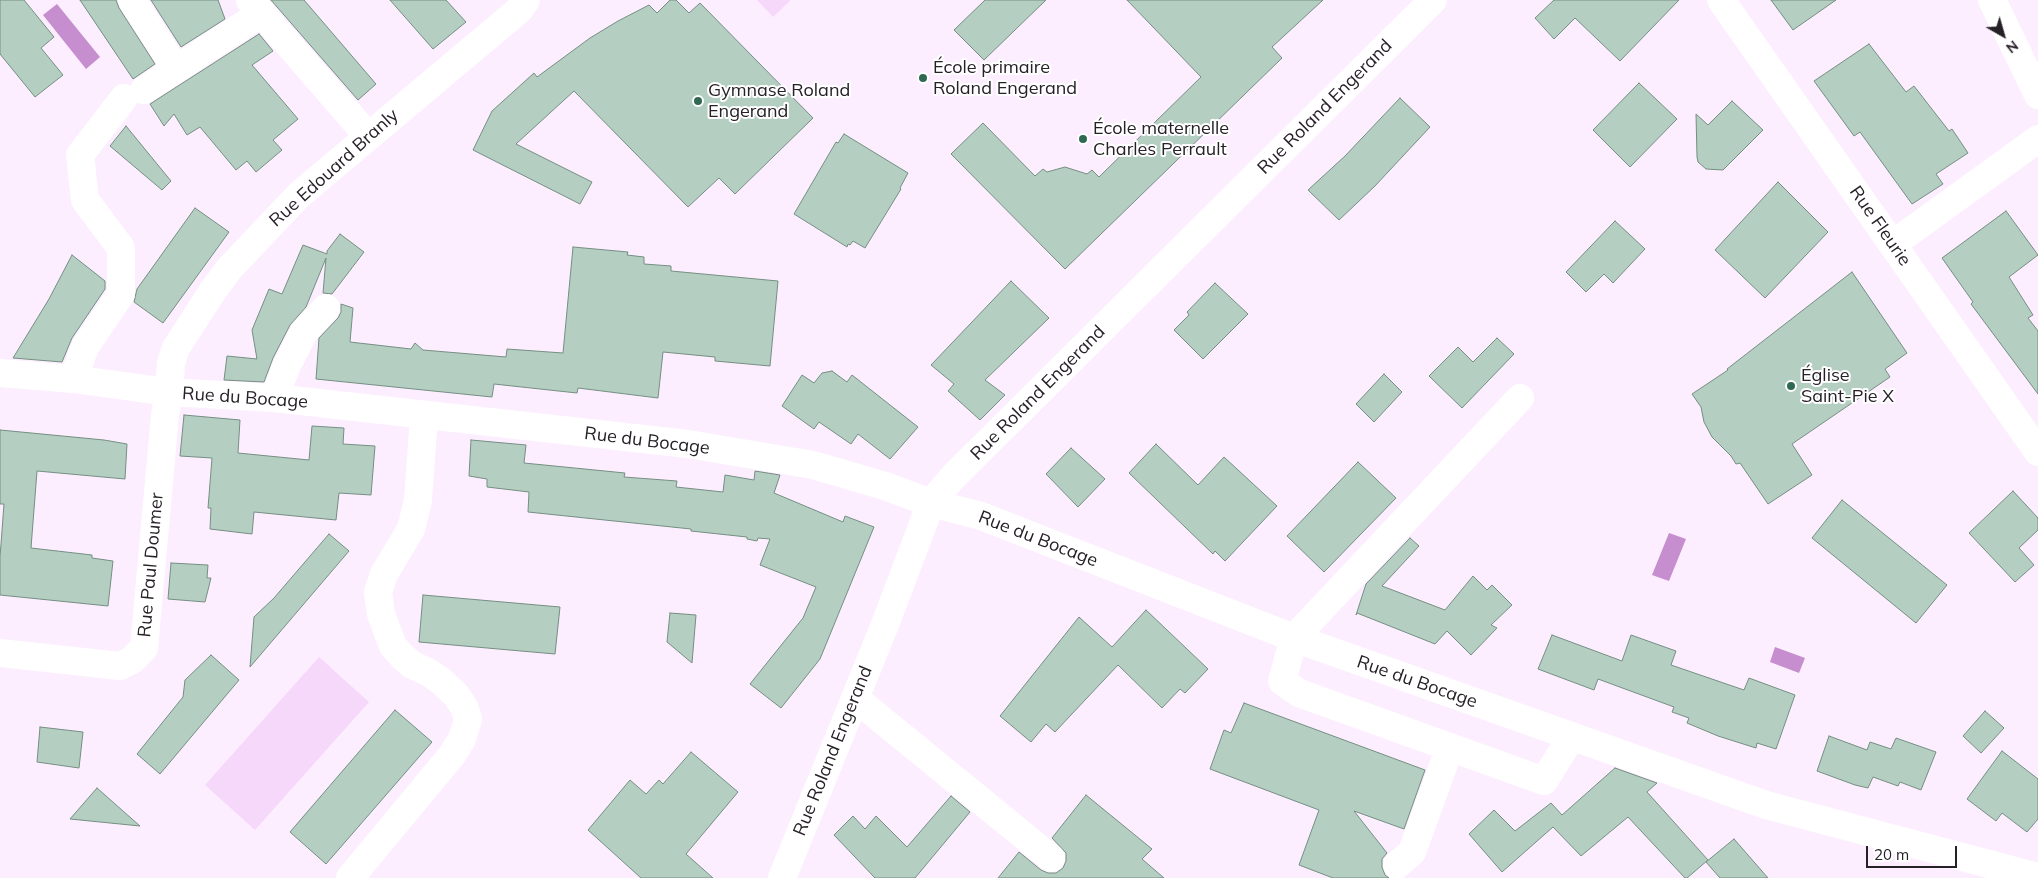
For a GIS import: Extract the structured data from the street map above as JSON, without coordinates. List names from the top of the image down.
{
  "streets": {
    "street": [
      "Rue Roland Engerand",
      "Rue Edouard Branly",
      "Rue Fleurie",
      "Rue du Bocage",
      "Rue Paul Doumer"
    ]
  },
  "crossings": [
    ["Rue Roland Engerand", "Rue du Bocage"],
    ["Rue Edouard Branly", "Rue du Bocage"],
    ["Rue Edouard Branly", "Rue Paul Doumer"],
    ["Rue du Bocage", "Rue Paul Doumer"]
  ],
  "places": [
    "École primaire Roland Engerand",
    "Gymnase Roland Engerand",
    "École maternelle Charles Perrault",
    "Église Saint-Pie X"
  ],
  "scale_bar": "20 m",
  "north": "bottom right"
}
